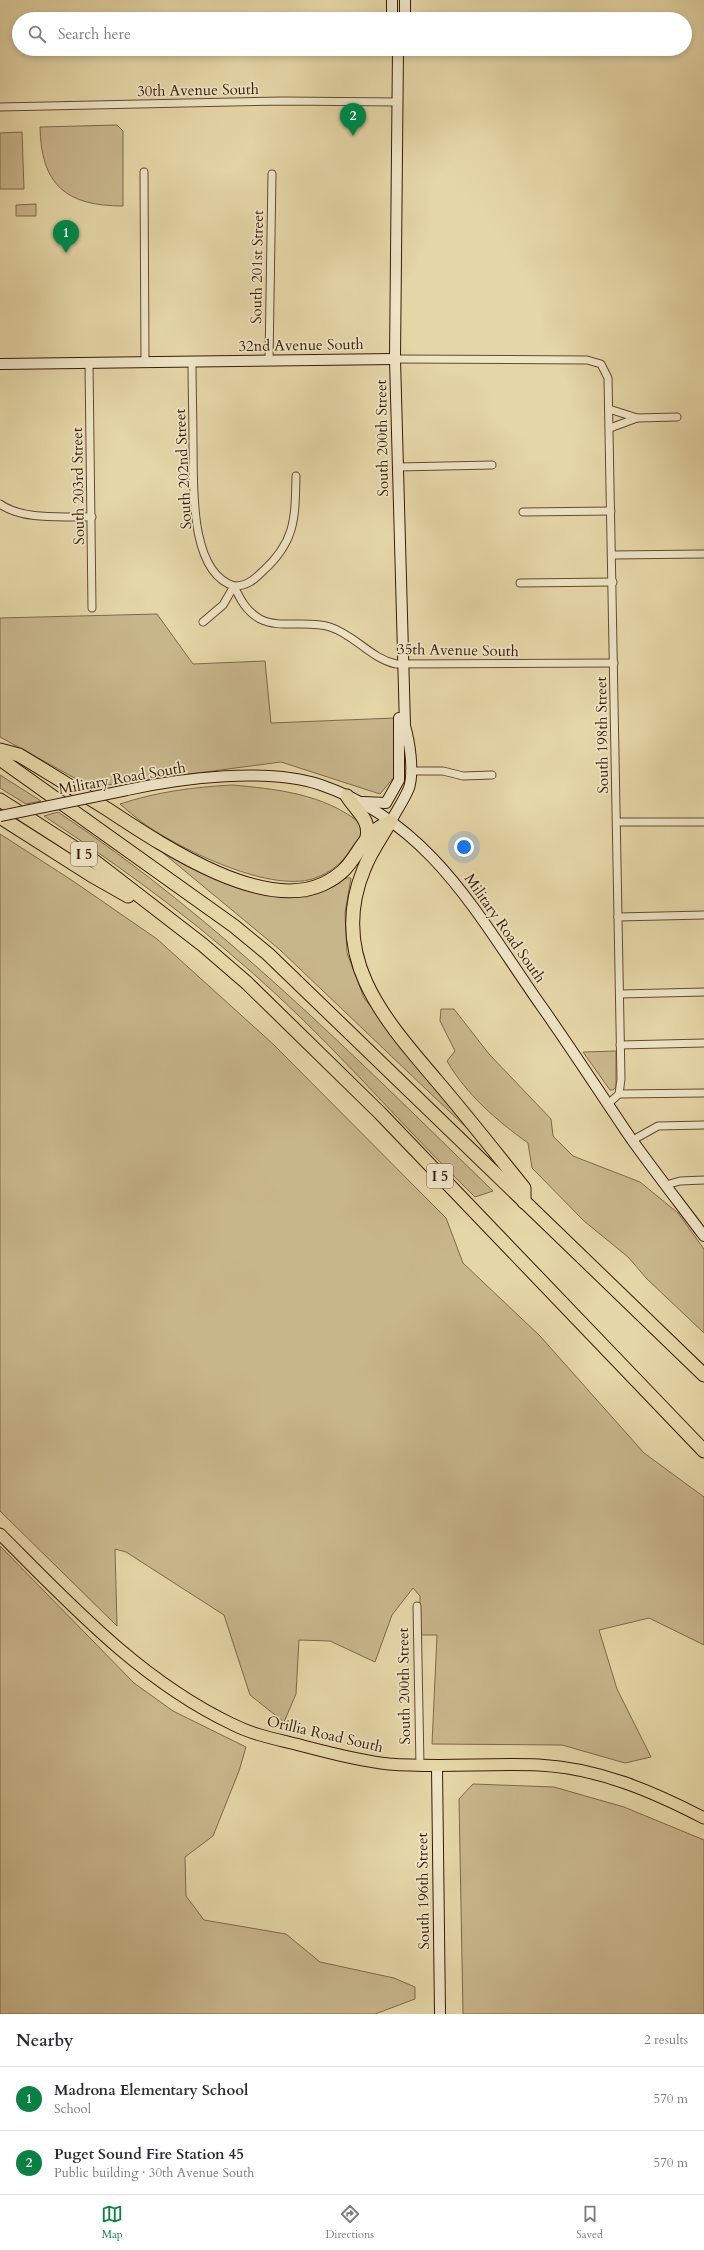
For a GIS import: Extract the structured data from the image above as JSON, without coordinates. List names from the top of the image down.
{
  "streets": {
    "highway": ["I 5"],
    "main road": [
      "32nd Avenue South",
      "South 200th Street",
      "Military Road South",
      "Orillia Road South",
      "South 196th Street"
    ],
    "street": [
      "30th Avenue South",
      "South 201st Street",
      "South 202nd Street",
      "South 203rd Street",
      "35th Avenue South",
      "South 198th Street"
    ]
  },
  "crossings": [
    ["30th Avenue South", "South 200th Street"],
    ["South 201st Street", "32nd Avenue South"],
    ["32nd Avenue South", "South 200th Street"],
    ["32nd Avenue South", "South 202nd Street"],
    ["32nd Avenue South", "South 203rd Street"],
    ["32nd Avenue South", "South 198th Street"],
    ["South 200th Street", "35th Avenue South"],
    ["South 200th Street", "Military Road South"],
    ["South 200th Street", "Orillia Road South"],
    ["South 202nd Street", "35th Avenue South"],
    ["35th Avenue South", "South 198th Street"],
    ["Orillia Road South", "South 196th Street"]
  ],
  "page": {
    "search": "Search here",
    "pins": ["2", "1"],
    "heading": ["Nearby", "2 results"],
    "list": [
      {
        "mark": "1",
        "name": "Madrona Elementary School",
        "note": "School",
        "value": "570 m"
      },
      {
        "mark": "2",
        "name": "Puget Sound Fire Station 45",
        "note": "Public building · 30th Avenue South",
        "value": "570 m"
      }
    ],
    "nav": ["Map", "Directions", "Saved"]
  }
}
